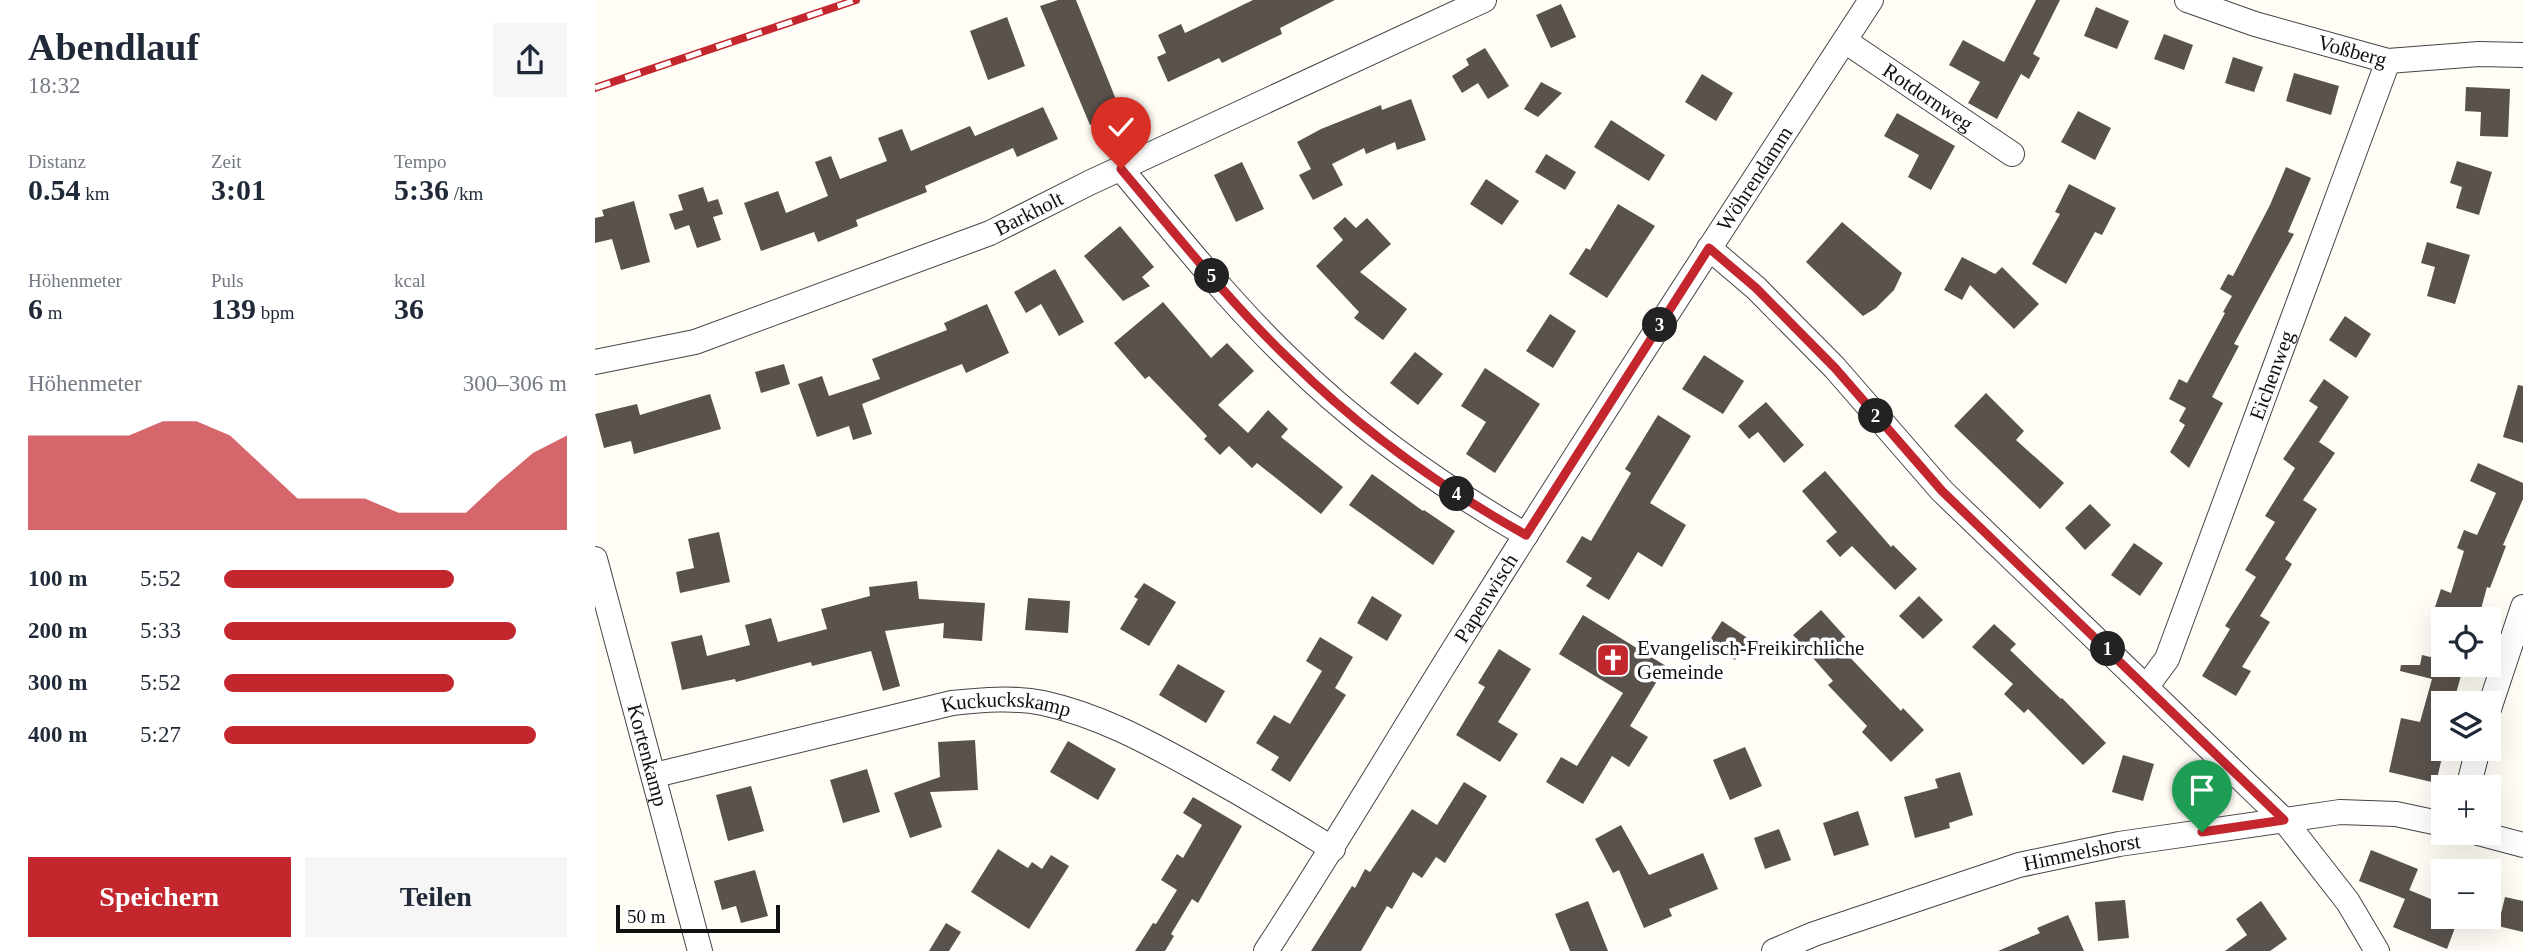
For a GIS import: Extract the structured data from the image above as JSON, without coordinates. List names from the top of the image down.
{
  "streets": {
    "street": [
      "Voßberg",
      "Rotdornweg",
      "Wöhrendamm",
      "Barkholt",
      "Eichenweg",
      "Papenwisch",
      "Kuckuckskamp",
      "Kortenkamp",
      "Himmelshorst"
    ]
  },
  "crossings": [
    ["Voßberg", "Eichenweg"],
    ["Rotdornweg", "Wöhrendamm"],
    ["Wöhrendamm", "Eichenweg"],
    ["Wöhrendamm", "Papenwisch"],
    ["Wöhrendamm", "Himmelshorst"],
    ["Papenwisch", "Kuckuckskamp"],
    ["Kuckuckskamp", "Kortenkamp"]
  ],
  "places": {
    "church": ["Evangelisch-Freikirchliche Gemeinde"]
  },
  "scale_bar": "50 m",
  "page": {
    "heading": ["Abendlauf", "18:32"],
    "stats": [
      ["Distanz", "0.54 km"],
      ["Zeit", "3:01"],
      ["Tempo", "5:36 /km"],
      ["Höhenmeter", "6 m"],
      ["Puls", "139 bpm"],
      ["kcal", "36"]
    ],
    "pins": [
      "5",
      "3",
      "2",
      "4",
      "1"
    ],
    "chart": ["Höhenmeter", "300–306 m"],
    "list": [
      {
        "name": "100 m",
        "note": "5:52"
      },
      {
        "name": "200 m",
        "note": "5:33"
      },
      {
        "name": "300 m",
        "note": "5:52"
      },
      {
        "name": "400 m",
        "note": "5:27"
      }
    ],
    "map_buttons": ["+", "−"],
    "buttons": ["Speichern", "Teilen"],
    "scale": "50 m"
  }
}
